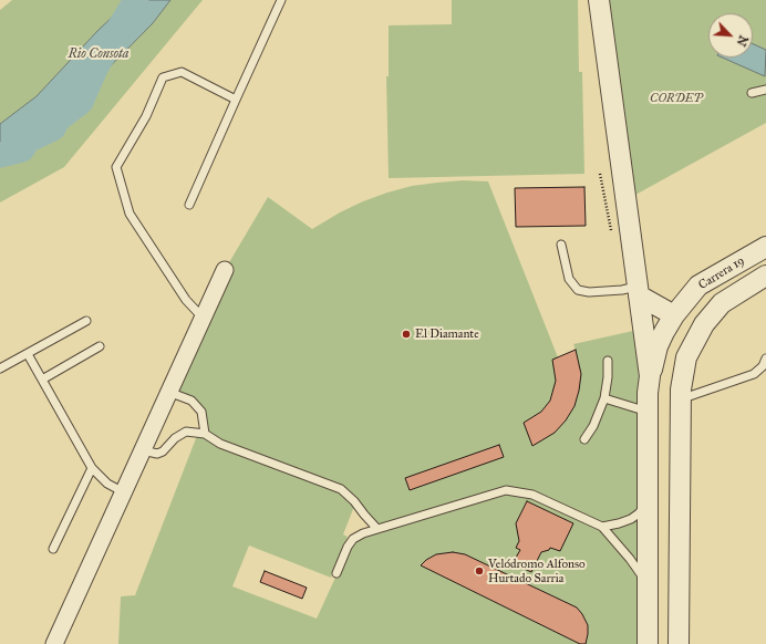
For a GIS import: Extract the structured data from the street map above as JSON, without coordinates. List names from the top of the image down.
{
  "streets": {
    "street": ["Carrera 19"]
  },
  "water": ["Rio Consota"],
  "parks": ["CORDEP"],
  "places": ["El Diamante", "Velódromo Alfonso Hurtado Sarria"],
  "north": "bottom right"
}
